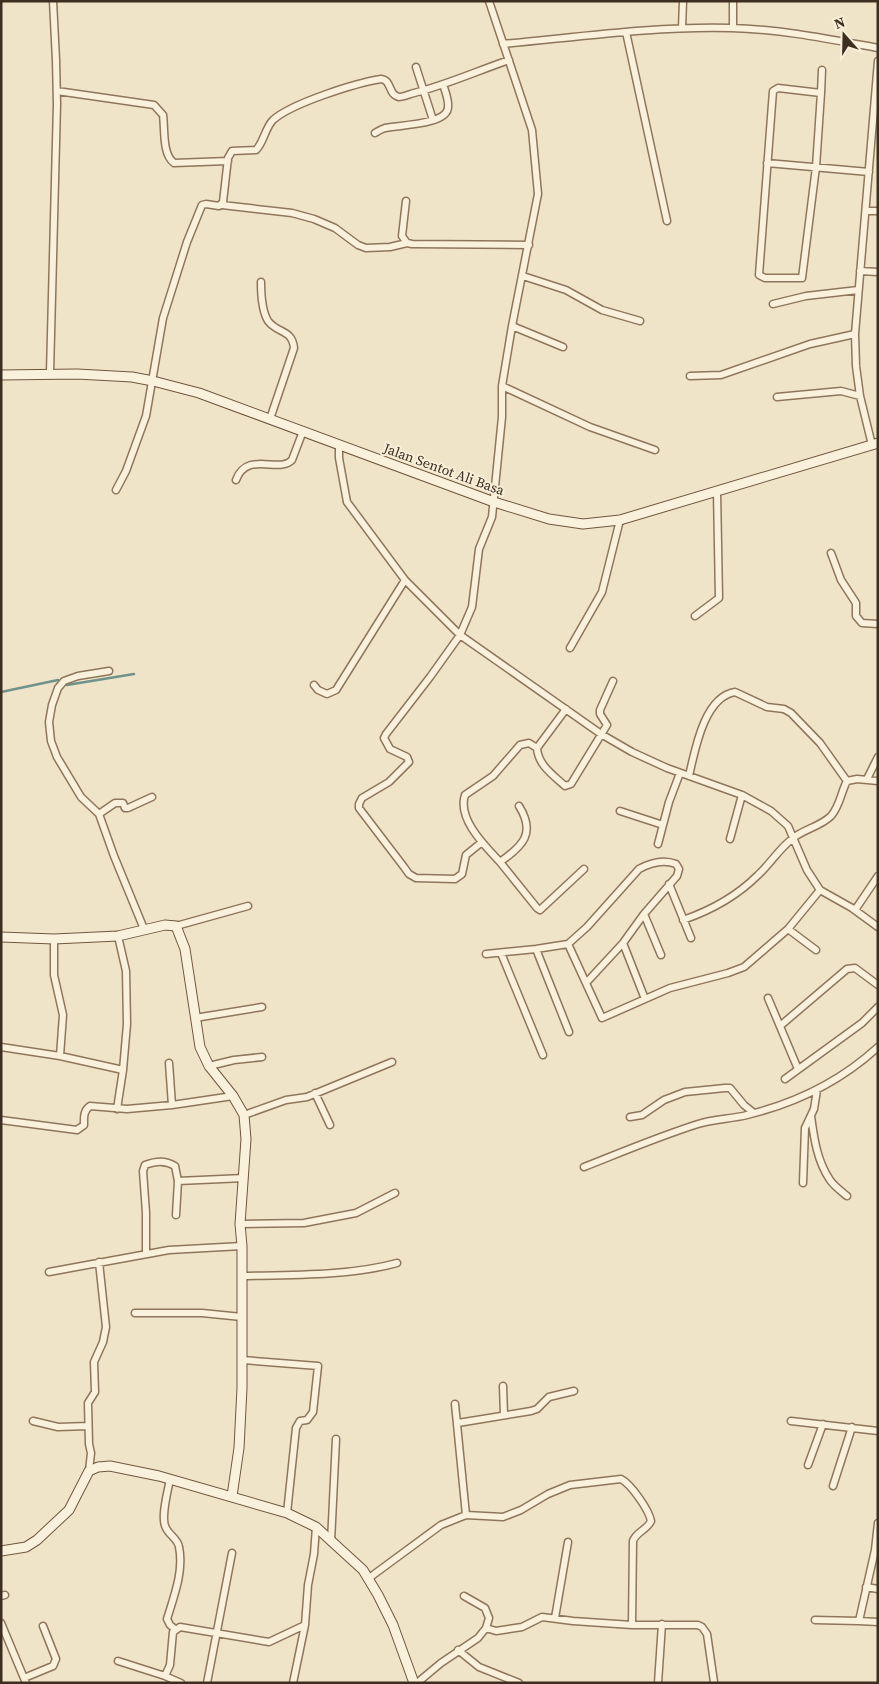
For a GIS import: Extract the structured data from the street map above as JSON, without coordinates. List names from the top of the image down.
{
  "streets": {
    "street": ["Jalan Sentot Ali Basa"]
  },
  "north": "top"
}
